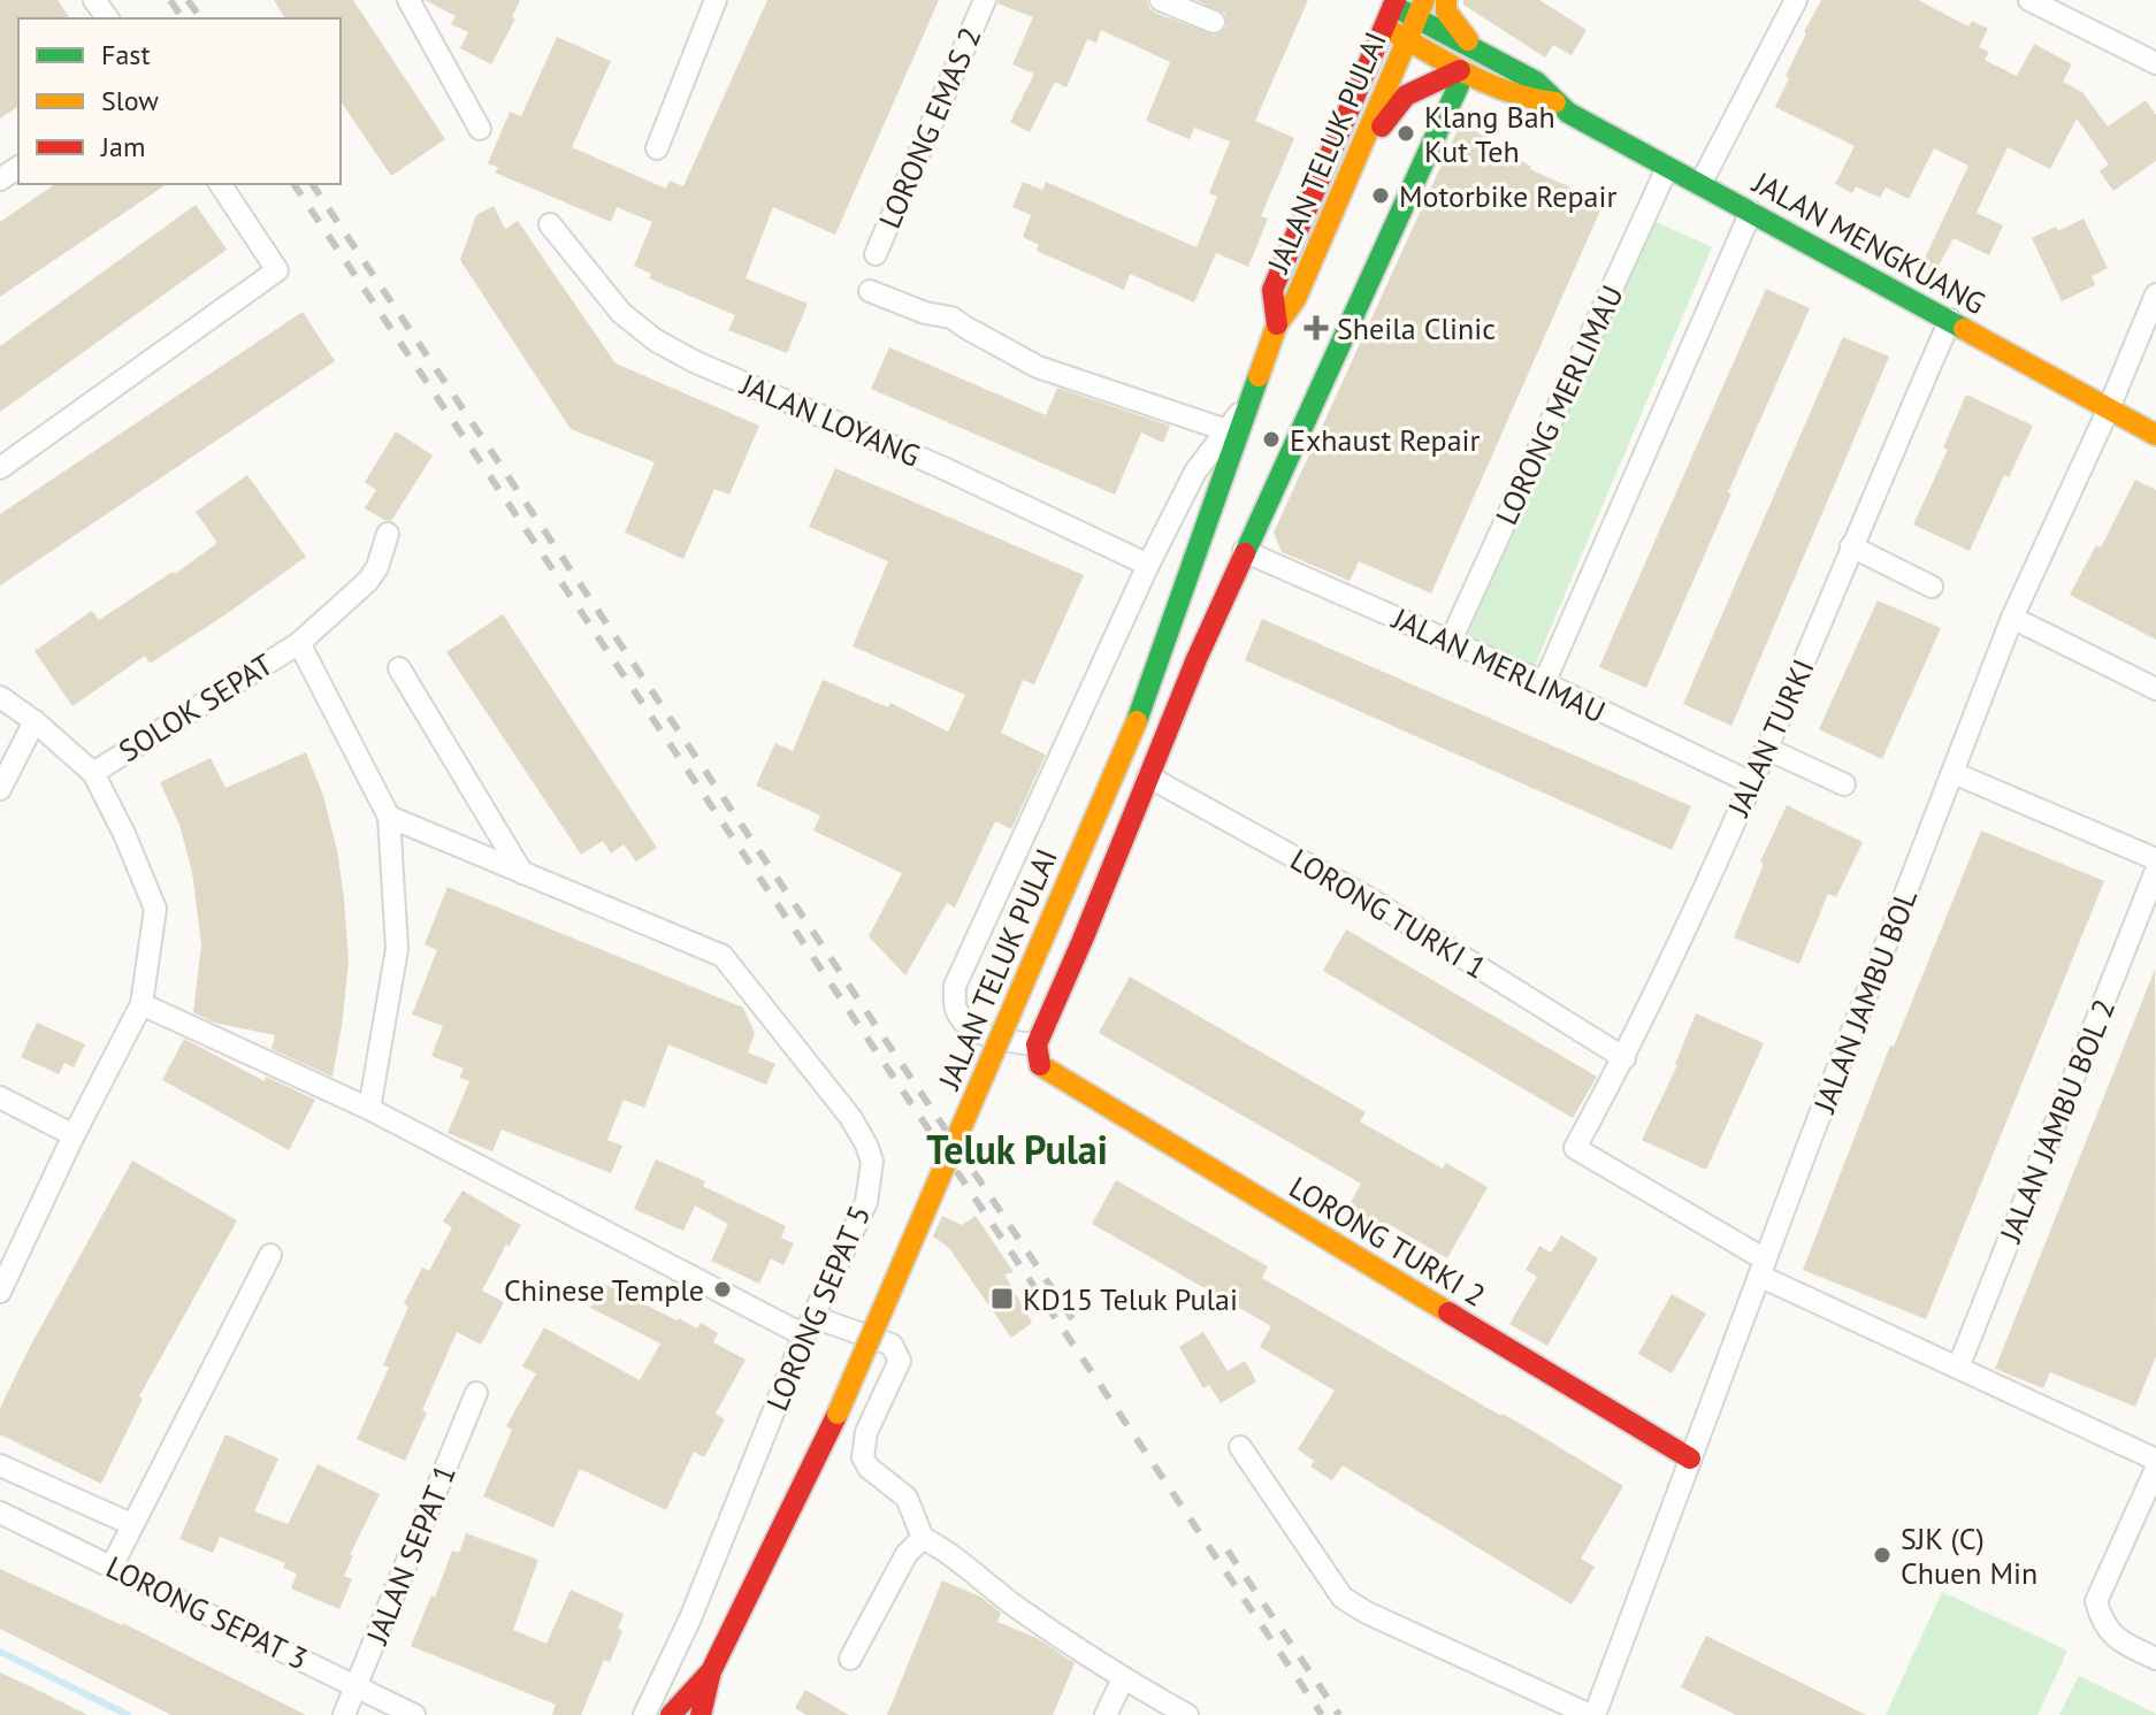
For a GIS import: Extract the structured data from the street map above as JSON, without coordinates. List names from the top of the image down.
{
  "streets": {
    "street": [
      "LORONG EMAS 2",
      "JALAN TELUK PULAI",
      "JALAN MENGKUANG",
      "LORONG MERLIMAU",
      "JALAN LOYANG",
      "JALAN MERLIMAU",
      "SOLOK SEPAT",
      "JALAN TURKI",
      "LORONG TURKI 1",
      "JALAN JAMBU BOL",
      "JALAN JAMBU BOL 2",
      "LORONG TURKI 2",
      "LORONG SEPAT 5",
      "JALAN SEPAT 1",
      "LORONG SEPAT 3"
    ]
  },
  "crossings": [
    ["JALAN TELUK PULAI", "JALAN MENGKUANG"],
    ["JALAN MENGKUANG", "LORONG MERLIMAU"],
    ["JALAN MENGKUANG", "JALAN TURKI"],
    ["JALAN MENGKUANG", "JALAN JAMBU BOL"],
    ["LORONG MERLIMAU", "JALAN MERLIMAU"],
    ["JALAN MERLIMAU", "JALAN TURKI"],
    ["JALAN TURKI", "LORONG TURKI 1"],
    ["JALAN TURKI", "JALAN JAMBU BOL"],
    ["JALAN JAMBU BOL", "LORONG TURKI 2"],
    ["JALAN SEPAT 1", "LORONG SEPAT 3"]
  ],
  "districts": ["Teluk Pulai"],
  "places": {
    "other": [
      "Klang Bah Kut Teh",
      "Motorbike Repair",
      "Exhaust Repair",
      "Chinese Temple",
      "SJK (C) Chuen Min"
    ],
    "health": ["Sheila Clinic"],
    "transit": ["KD15 Teluk Pulai"]
  },
  "legend": ["Fast", "Slow", "Jam"]
}
